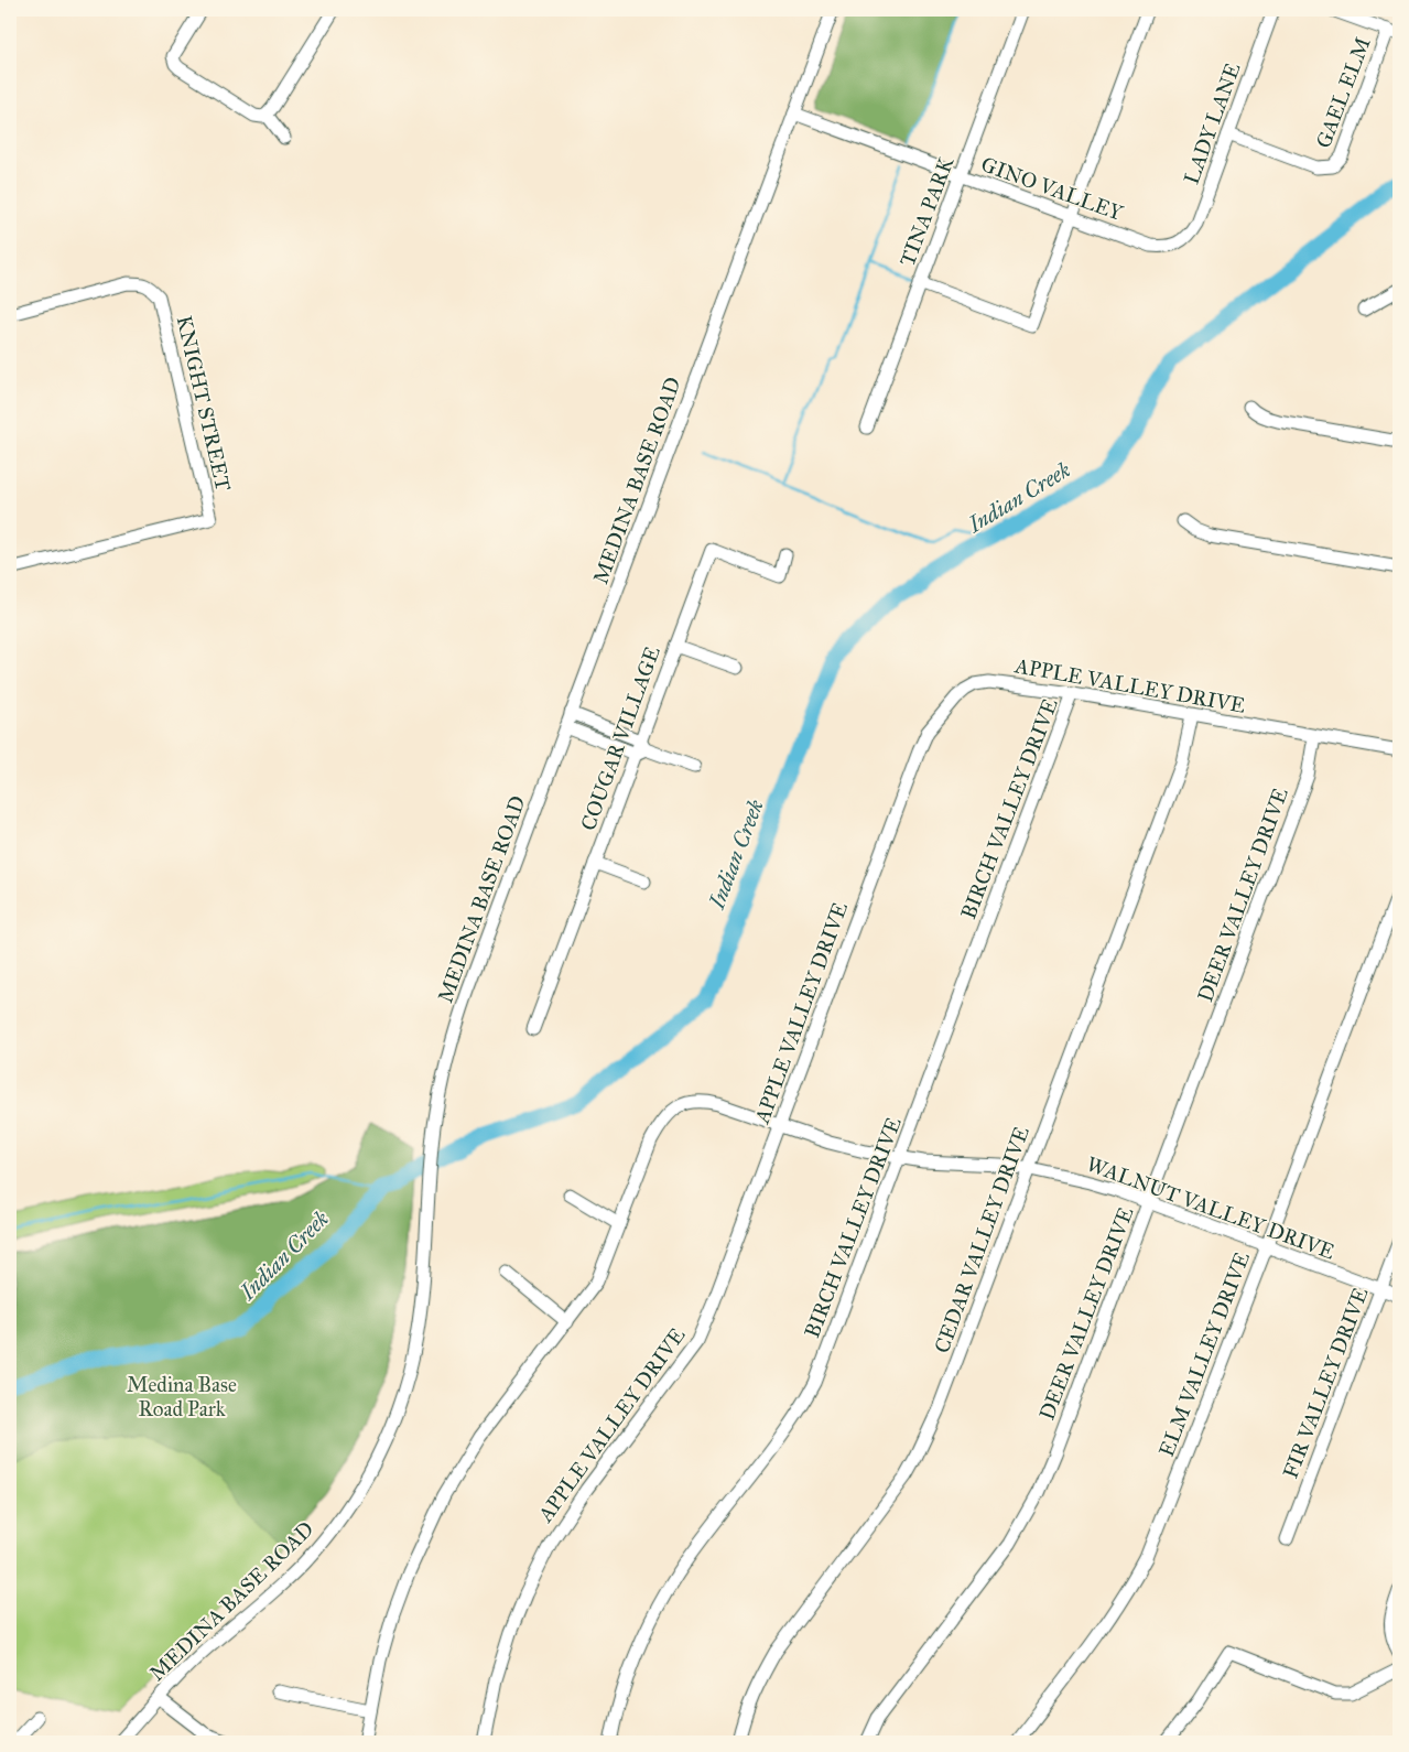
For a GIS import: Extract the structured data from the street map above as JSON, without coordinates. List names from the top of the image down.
{
  "streets": {
    "street": [
      "GAEL ELM",
      "LADY LANE",
      "GINO VALLEY",
      "TINA PARK",
      "KNIGHT STREET",
      "MEDINA BASE ROAD",
      "APPLE VALLEY DRIVE",
      "COUGAR VILLAGE",
      "BIRCH VALLEY DRIVE",
      "DEER VALLEY DRIVE",
      "WALNUT VALLEY DRIVE",
      "CEDAR VALLEY DRIVE",
      "ELM VALLEY DRIVE",
      "FIR VALLEY DRIVE"
    ]
  },
  "crossings": [
    ["GAEL ELM", "LADY LANE"],
    ["LADY LANE", "GINO VALLEY"],
    ["GINO VALLEY", "TINA PARK"],
    ["GINO VALLEY", "MEDINA BASE ROAD"],
    ["APPLE VALLEY DRIVE", "BIRCH VALLEY DRIVE"],
    ["APPLE VALLEY DRIVE", "DEER VALLEY DRIVE"],
    ["APPLE VALLEY DRIVE", "WALNUT VALLEY DRIVE"],
    ["APPLE VALLEY DRIVE", "CEDAR VALLEY DRIVE"],
    ["BIRCH VALLEY DRIVE", "WALNUT VALLEY DRIVE"],
    ["DEER VALLEY DRIVE", "WALNUT VALLEY DRIVE"],
    ["WALNUT VALLEY DRIVE", "CEDAR VALLEY DRIVE"],
    ["WALNUT VALLEY DRIVE", "ELM VALLEY DRIVE"],
    ["WALNUT VALLEY DRIVE", "FIR VALLEY DRIVE"]
  ],
  "water": ["Indian Creek"],
  "parks": ["Medina Base Road Park"]
}
